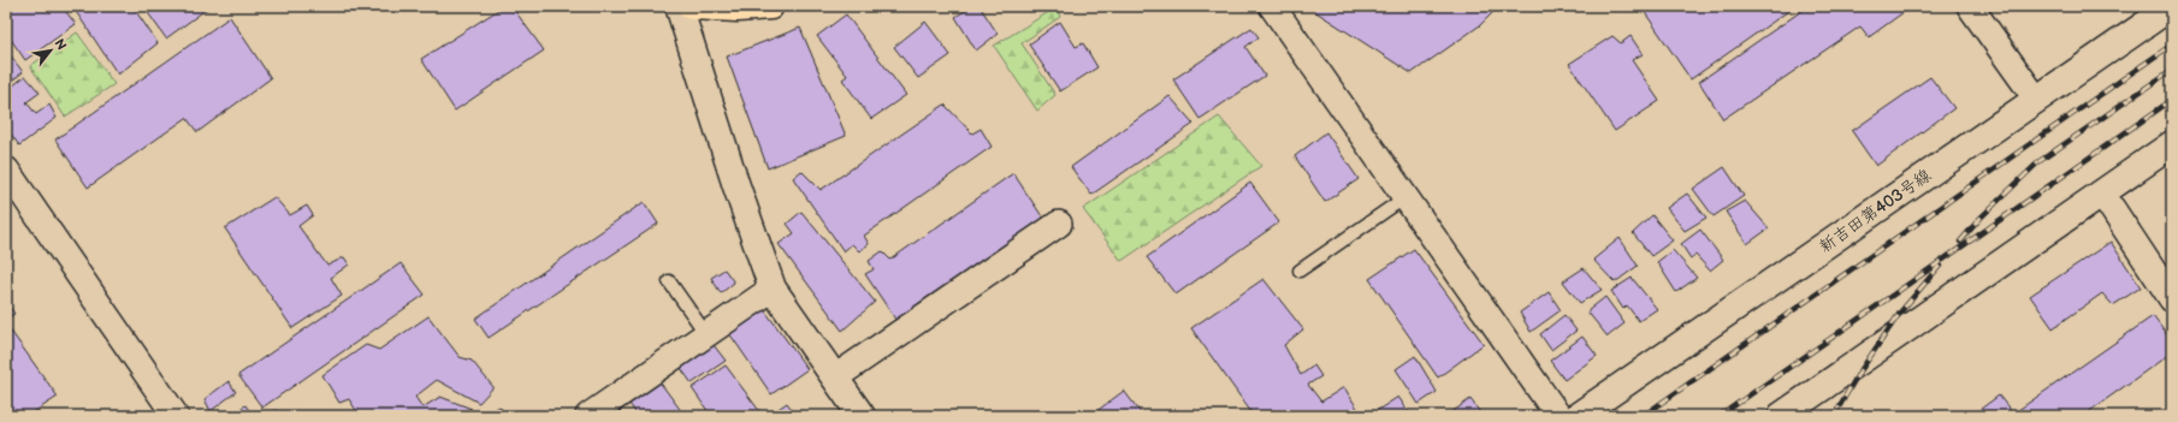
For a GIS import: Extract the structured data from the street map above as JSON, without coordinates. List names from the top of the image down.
{
  "streets": {
    "street": ["新吉田第403号線"]
  },
  "north": "top right"
}
